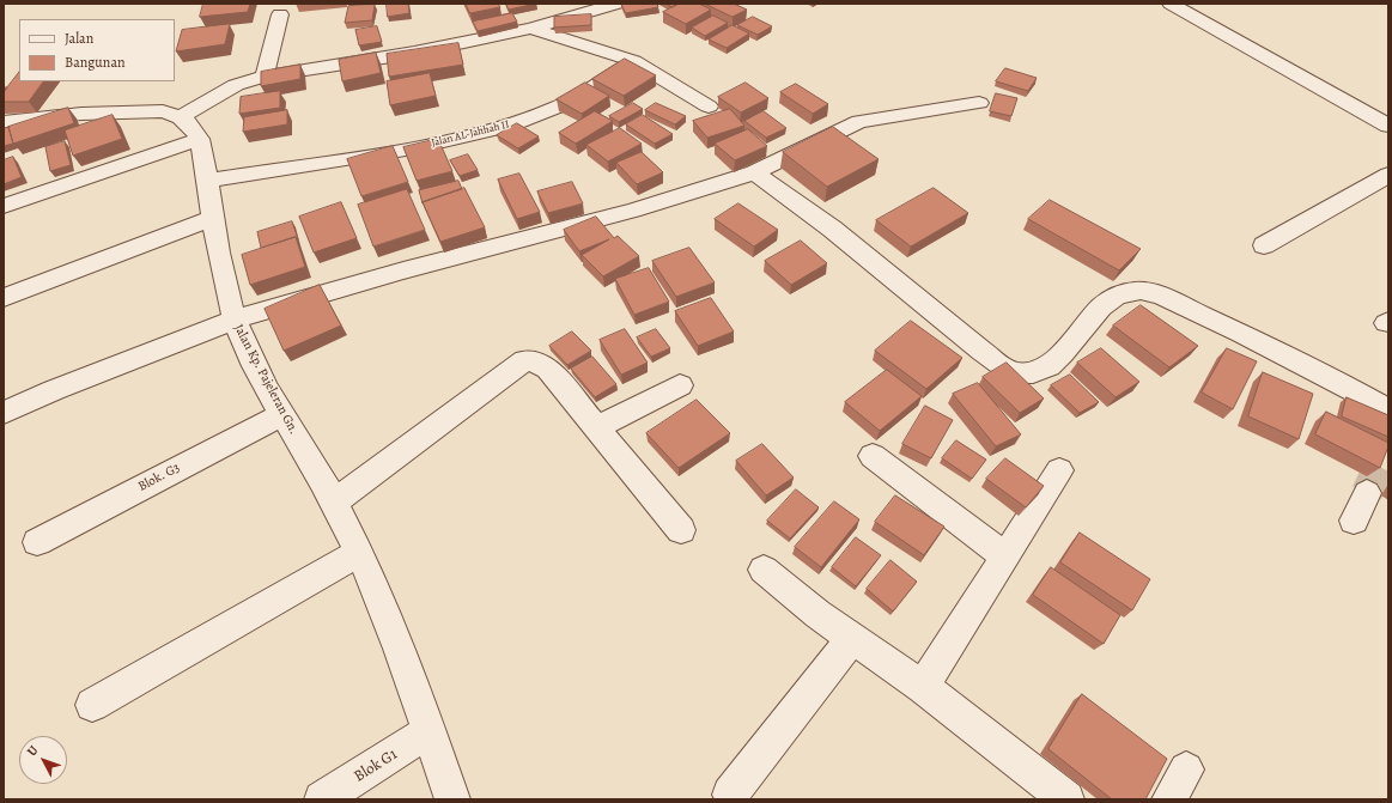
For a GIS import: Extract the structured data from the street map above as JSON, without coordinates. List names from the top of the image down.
{
  "streets": {
    "street": [
      "Jalan AL-Jahhah II",
      "Jalan Kp. Pajeleran Gn.",
      "Blok. G3",
      "Blok G1"
    ]
  },
  "crossings": [
    ["Jalan AL-Jahhah II", "Jalan Kp. Pajeleran Gn."],
    ["Jalan Kp. Pajeleran Gn.", "Blok. G3"],
    ["Jalan Kp. Pajeleran Gn.", "Blok G1"]
  ],
  "legend": ["Jalan", "Bangunan"],
  "north": "top left"
}
